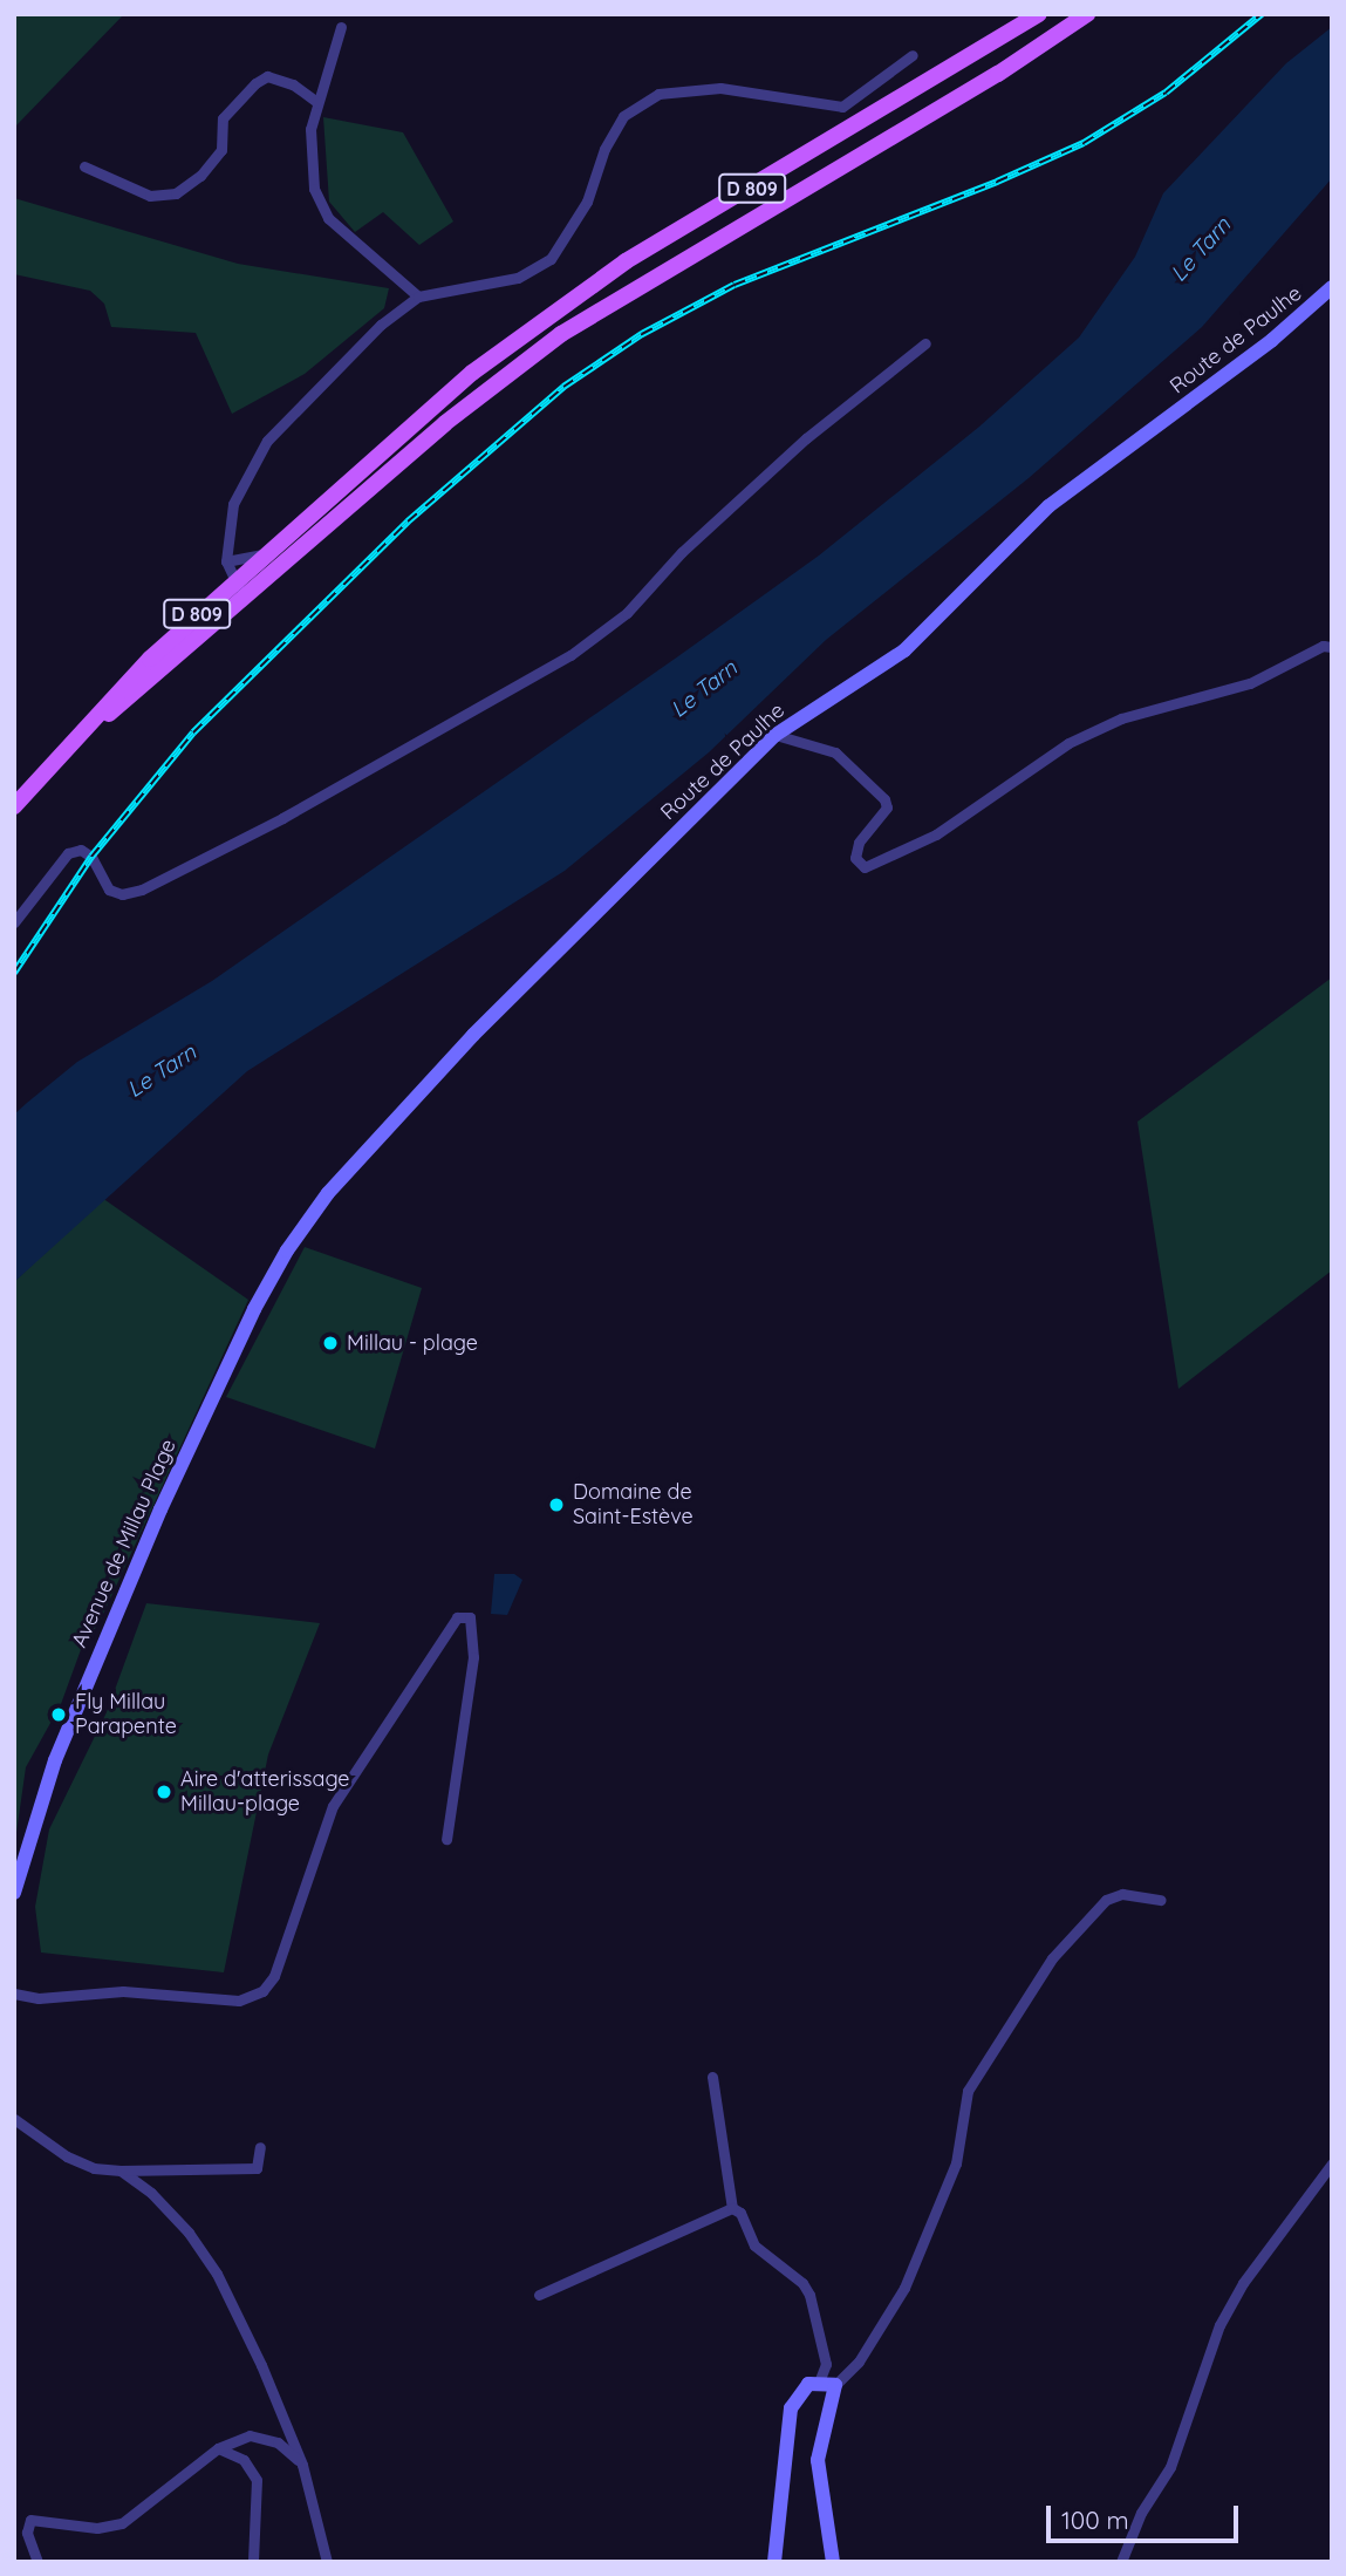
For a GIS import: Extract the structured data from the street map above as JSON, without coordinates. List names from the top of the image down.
{
  "streets": {
    "main road": ["D 809"],
    "street": ["Route de Paulhe", "Avenue de Millau Plage"]
  },
  "crossings": [
    ["Route de Paulhe", "Avenue de Millau Plage"]
  ],
  "water": ["Le Tarn"],
  "places": [
    "Millau - plage",
    "Domaine de Saint-Estève",
    "Fly Millau Parapente",
    "Aire d'atterissage Millau-plage"
  ],
  "scale_bar": "100 m"
}
